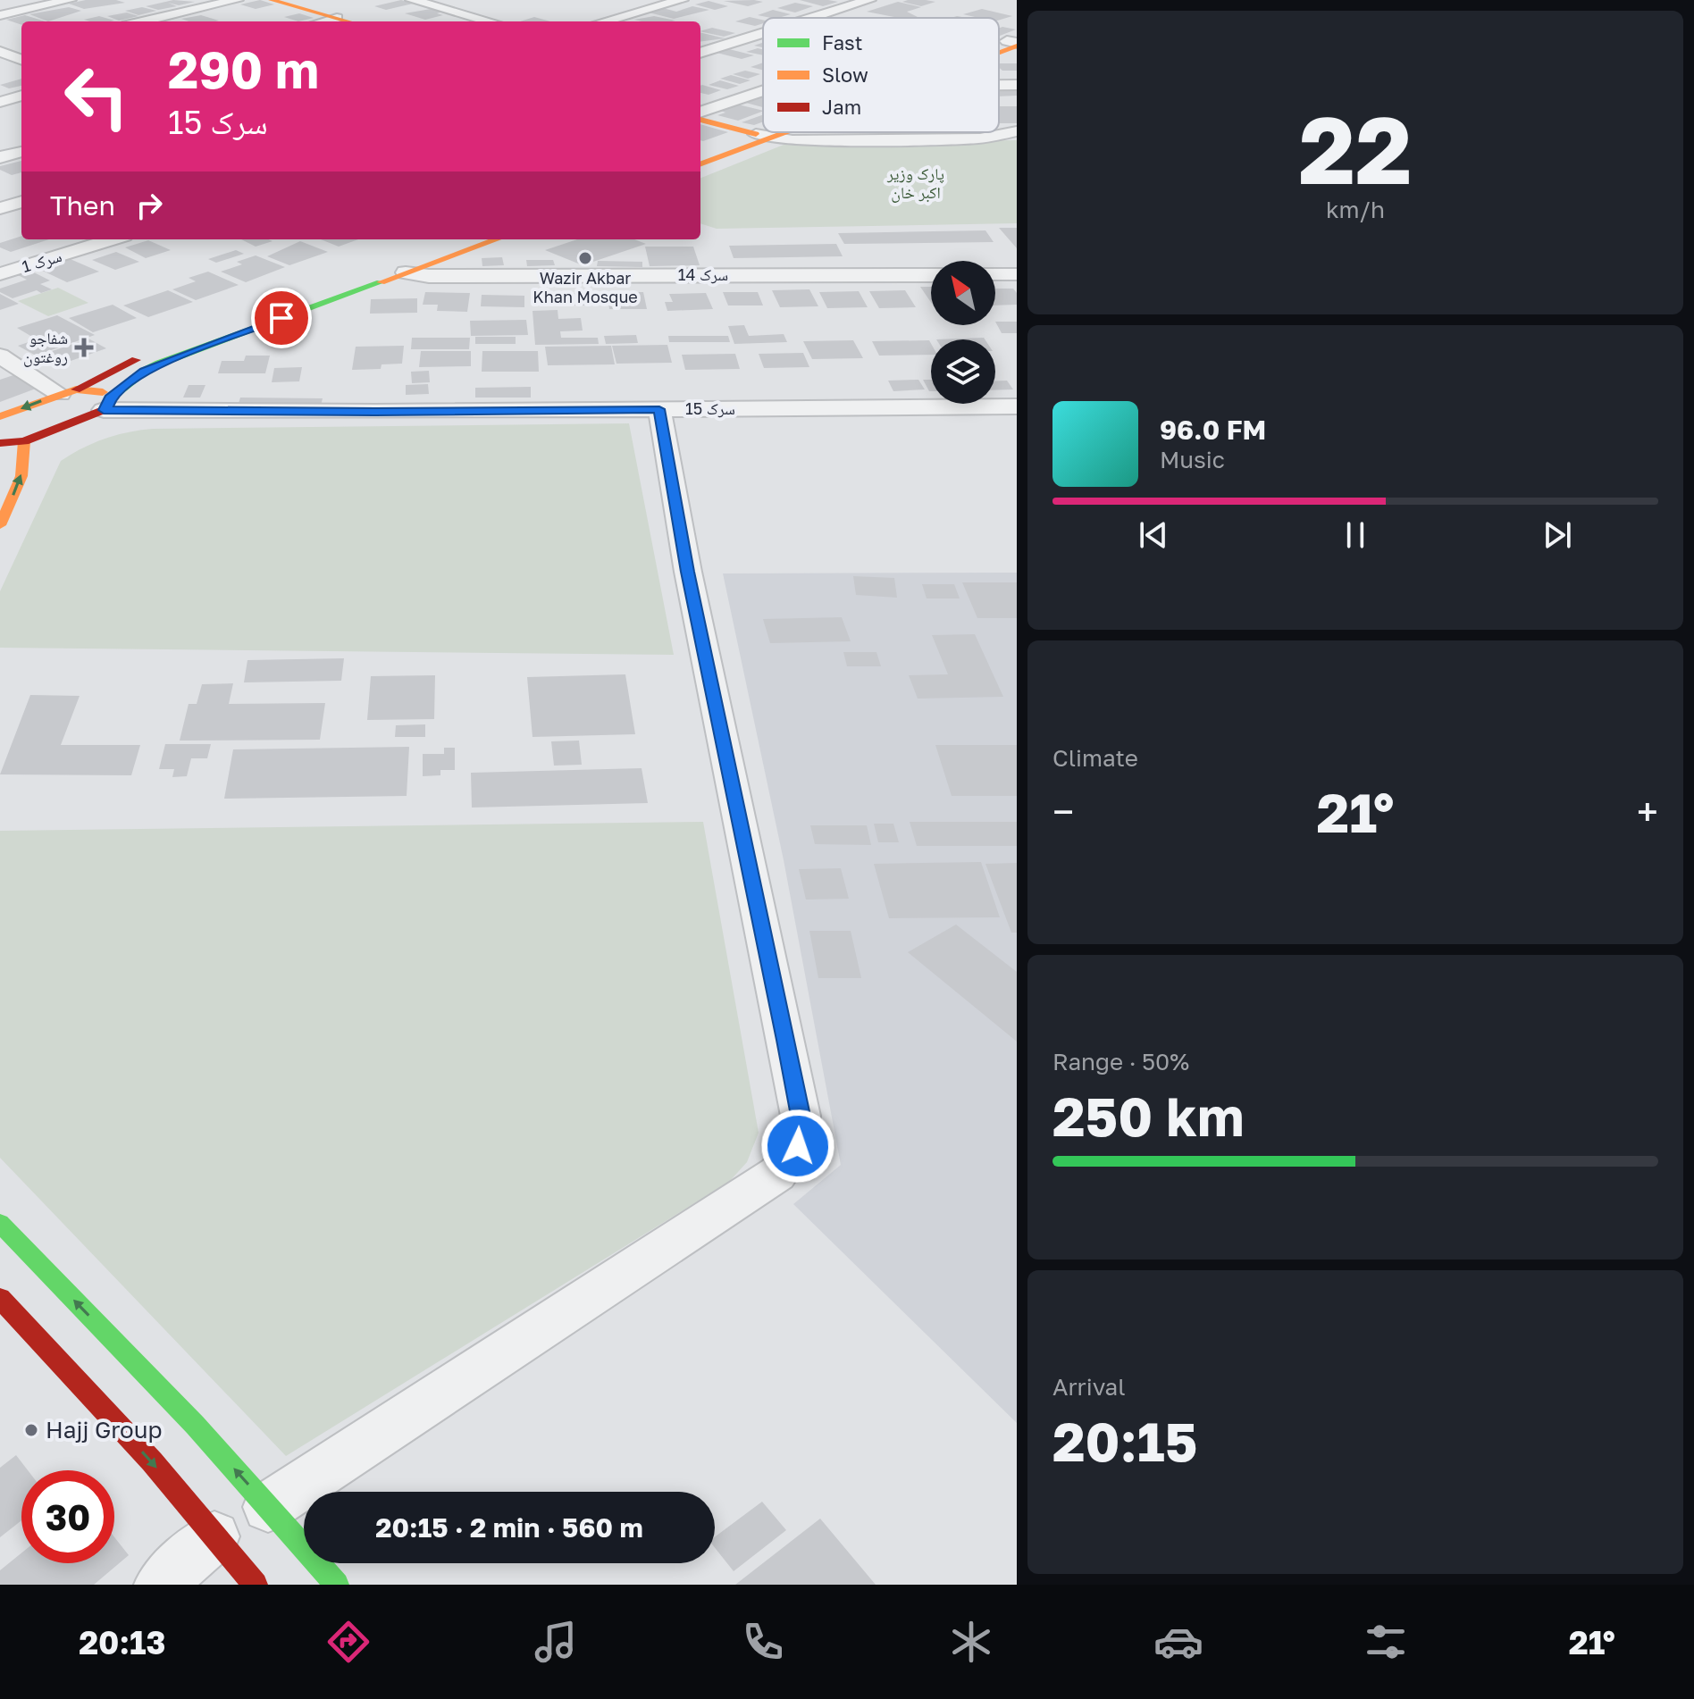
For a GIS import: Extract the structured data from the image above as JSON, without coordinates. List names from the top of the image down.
{
  "streets": {
    "street": ["سرک 1", "سرک 14", "سرک 15"]
  },
  "parks": ["پارک وزیر اکبر خان"],
  "places": {
    "other": ["Wazir Akbar Khan Mosque", "Hajj Group"],
    "health": ["شفاجو روغتون"]
  },
  "legend": ["Fast", "Slow", "Jam"],
  "north": "top left",
  "page": {
    "tile": [
      ["22", "km/h"],
      "Climate",
      ["Range · 50%", "250 km"],
      ["Arrival", "20:15"]
    ],
    "turn": ["290 m", "سرک 15"],
    "then": "Then",
    "song": ["96.0 FM", "Music"],
    "heat": ["−", "21°", "+"],
    "limit": "30",
    "trip": "20:15 · 2 min · 560 m",
    "tabs": ["20:13", "21°"]
  }
}
